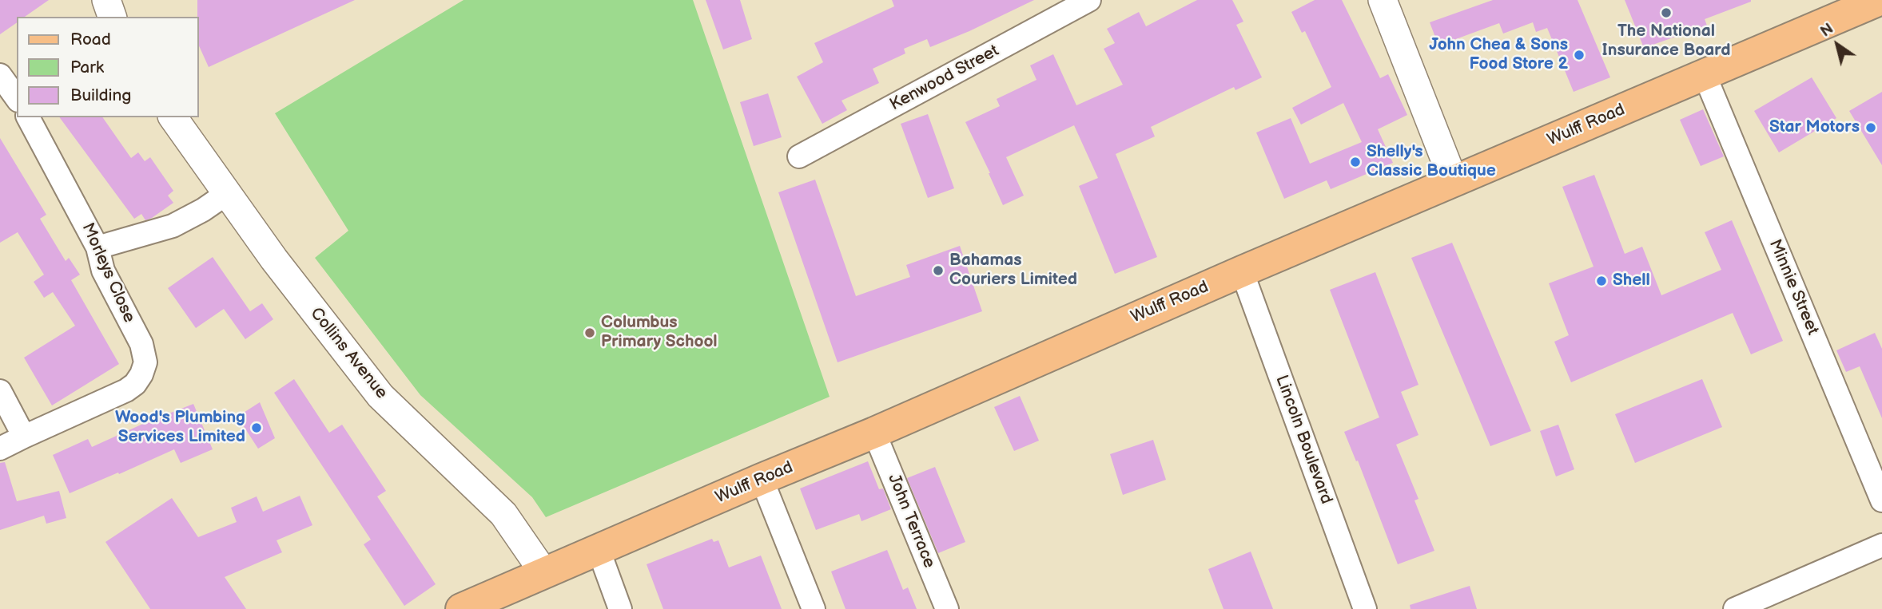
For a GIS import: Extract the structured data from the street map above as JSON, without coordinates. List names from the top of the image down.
{
  "streets": {
    "main road": ["Wulff Road"],
    "street": [
      "Kenwood Street",
      "Morleys Close",
      "Minnie Street",
      "Collins Avenue",
      "Lincoln Boulevard",
      "John Terrace"
    ]
  },
  "crossings": [
    ["Wulff Road", "Minnie Street"],
    ["Wulff Road", "Collins Avenue"],
    ["Wulff Road", "Lincoln Boulevard"],
    ["Wulff Road", "John Terrace"]
  ],
  "places": [
    "The National Insurance Board",
    "John Chea & Sons Food Store 2",
    "Star Motors",
    "Shelly's Classic Boutique",
    "Bahamas Couriers Limited",
    "Shell",
    "Columbus Primary School",
    "Wood's Plumbing Services Limited"
  ],
  "legend": ["Road", "Park", "Building"],
  "north": "top left"
}
